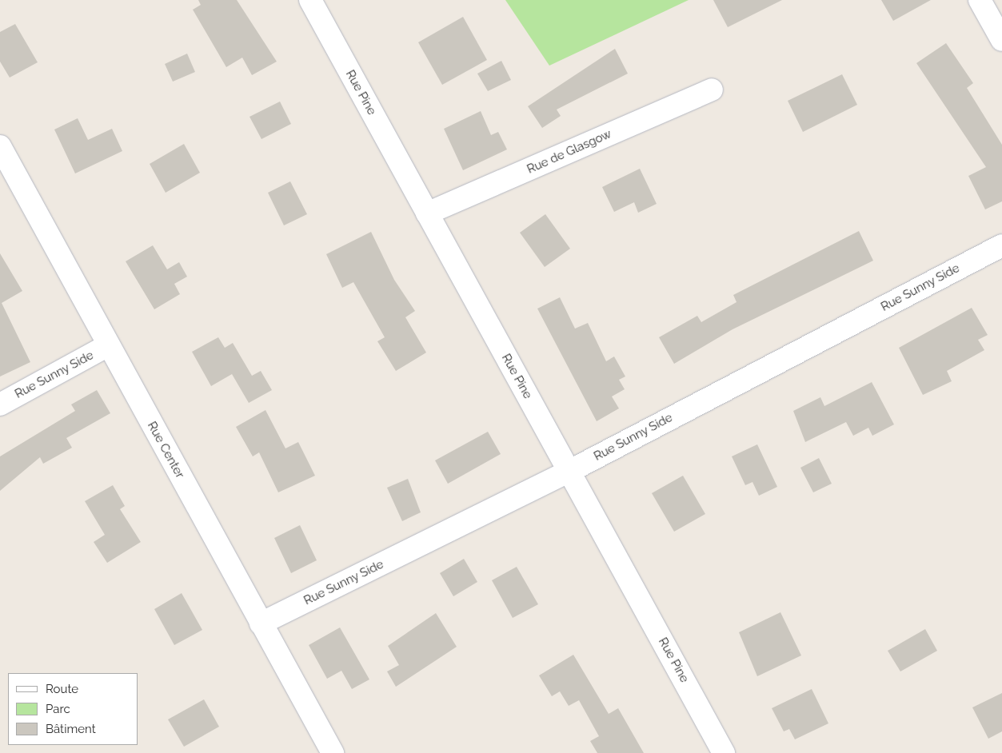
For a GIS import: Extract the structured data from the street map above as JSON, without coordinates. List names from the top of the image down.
{
  "streets": {
    "street": [
      "Rue Pine",
      "Rue de Glasgow",
      "Rue Sunny Side",
      "Rue Center"
    ]
  },
  "crossings": [
    ["Rue Pine", "Rue de Glasgow"],
    ["Rue Pine", "Rue Sunny Side"],
    ["Rue Sunny Side", "Rue Center"]
  ],
  "legend": ["Route", "Parc", "Bâtiment"]
}
